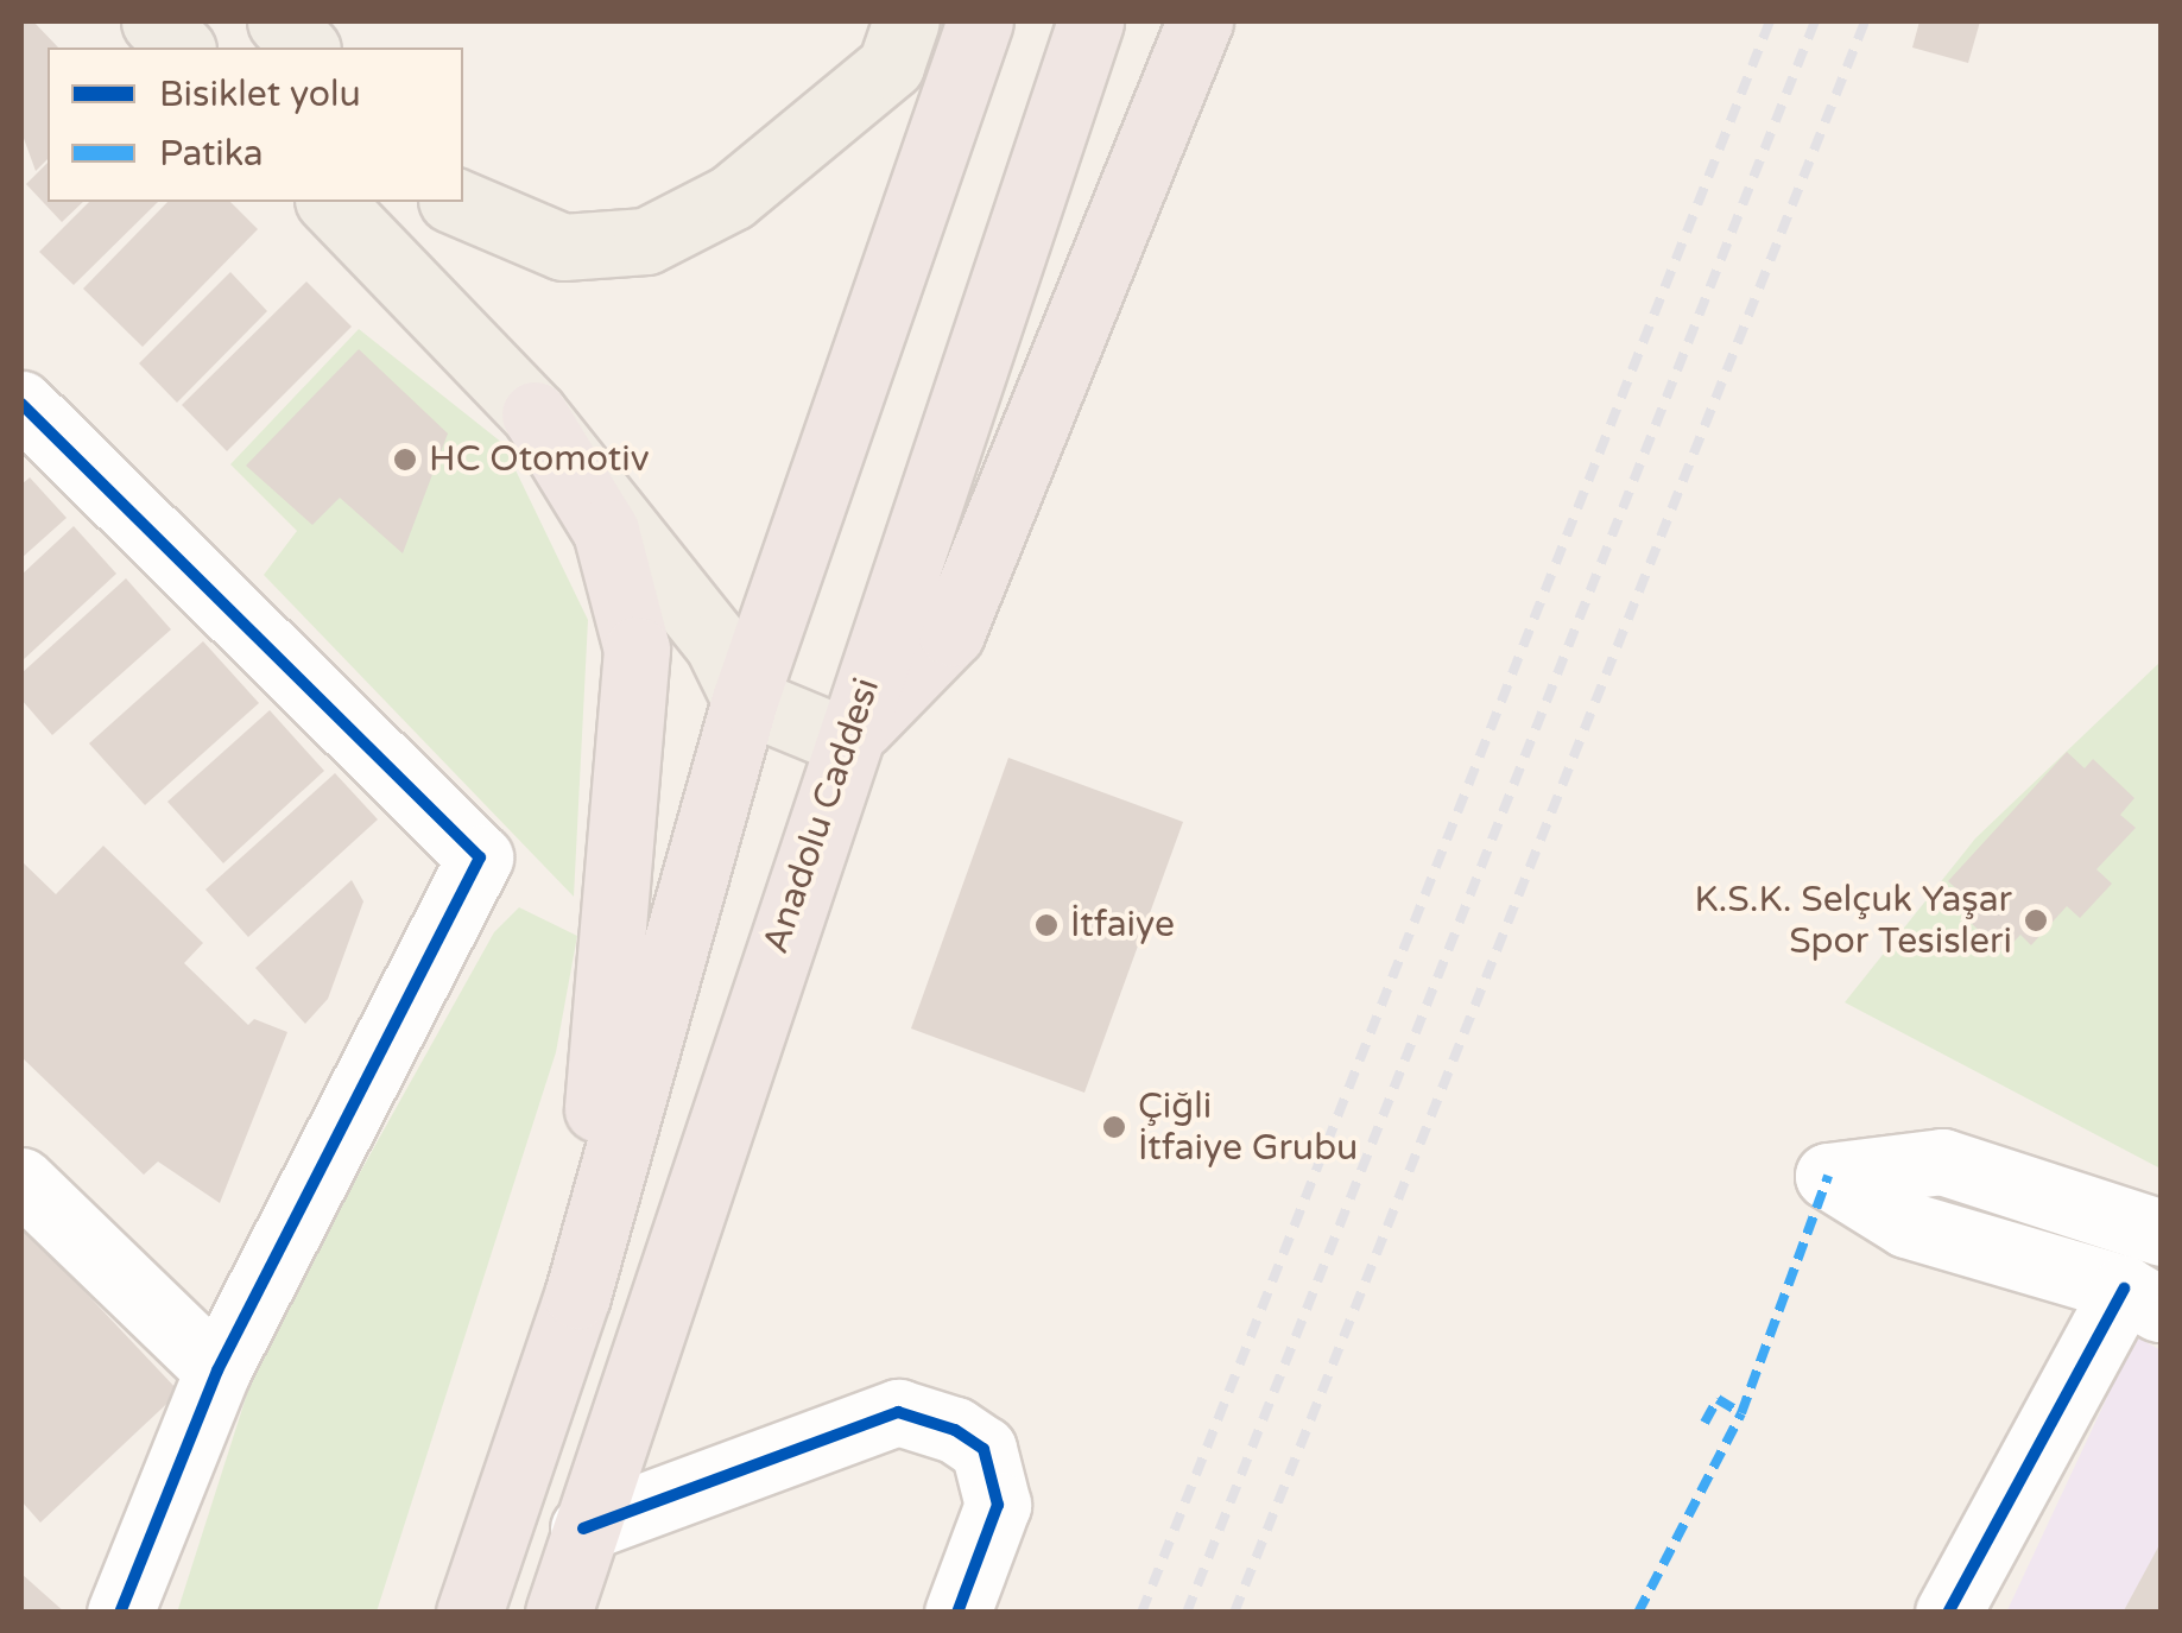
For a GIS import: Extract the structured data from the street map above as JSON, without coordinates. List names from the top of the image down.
{
  "streets": {
    "highway": ["Anadolu Caddesi"]
  },
  "places": [
    "HC Otomotiv",
    "K.S.K. Selçuk Yaşar Spor Tesisleri",
    "İtfaiye",
    "Çiğli İtfaiye Grubu"
  ],
  "legend": ["Bisiklet yolu", "Patika"]
}
